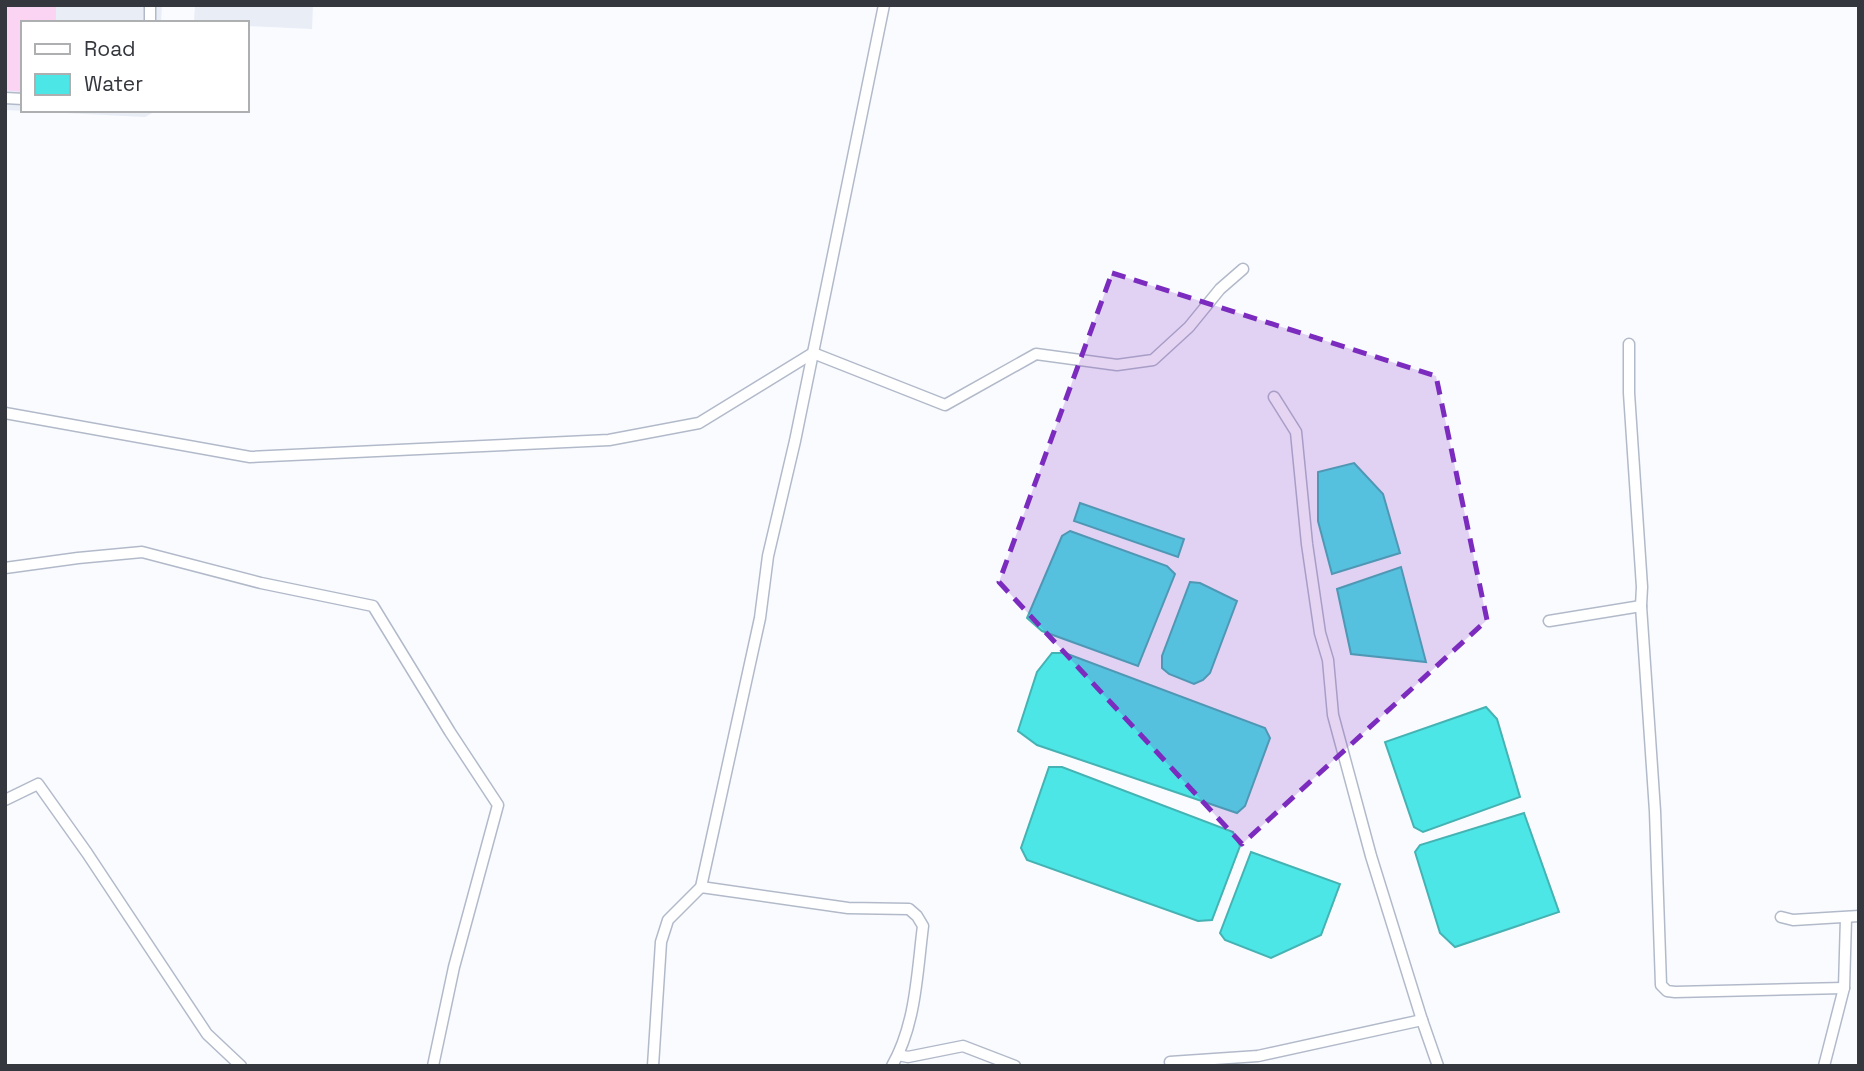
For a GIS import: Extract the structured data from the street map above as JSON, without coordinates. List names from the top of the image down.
{
  "legend": ["Road", "Water"]
}
